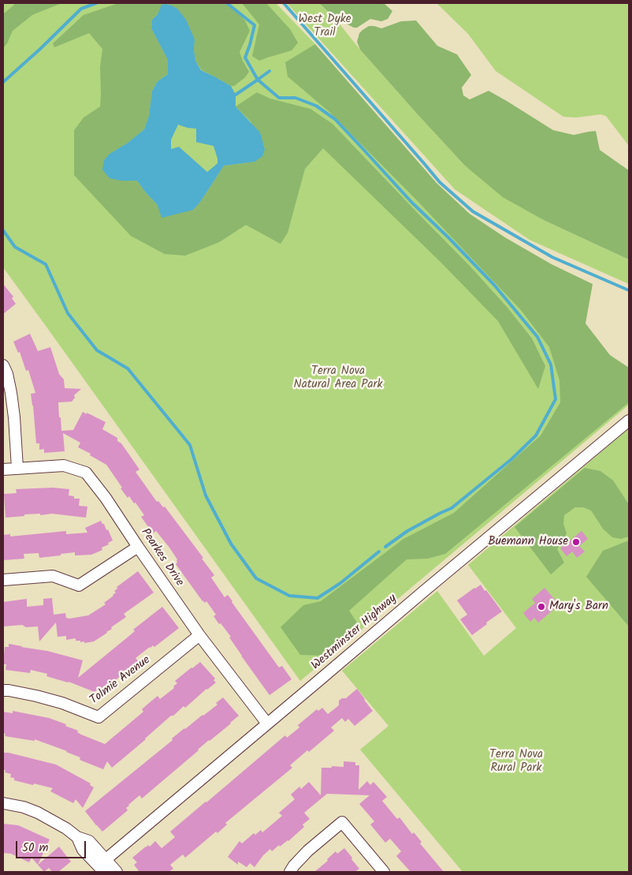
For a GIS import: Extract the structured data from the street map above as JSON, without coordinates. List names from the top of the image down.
{
  "streets": {
    "street": ["Pearkes Drive", "Westminster Highway", "Tolmie Avenue"]
  },
  "crossings": [
    ["Pearkes Drive", "Westminster Highway"],
    ["Pearkes Drive", "Tolmie Avenue"]
  ],
  "parks": ["West Dyke Trail", "Terra Nova Natural Area Park", "Terra Nova Rural Park"],
  "places": ["Buemann House", "Mary's Barn"],
  "scale_bar": "50 m"
}
